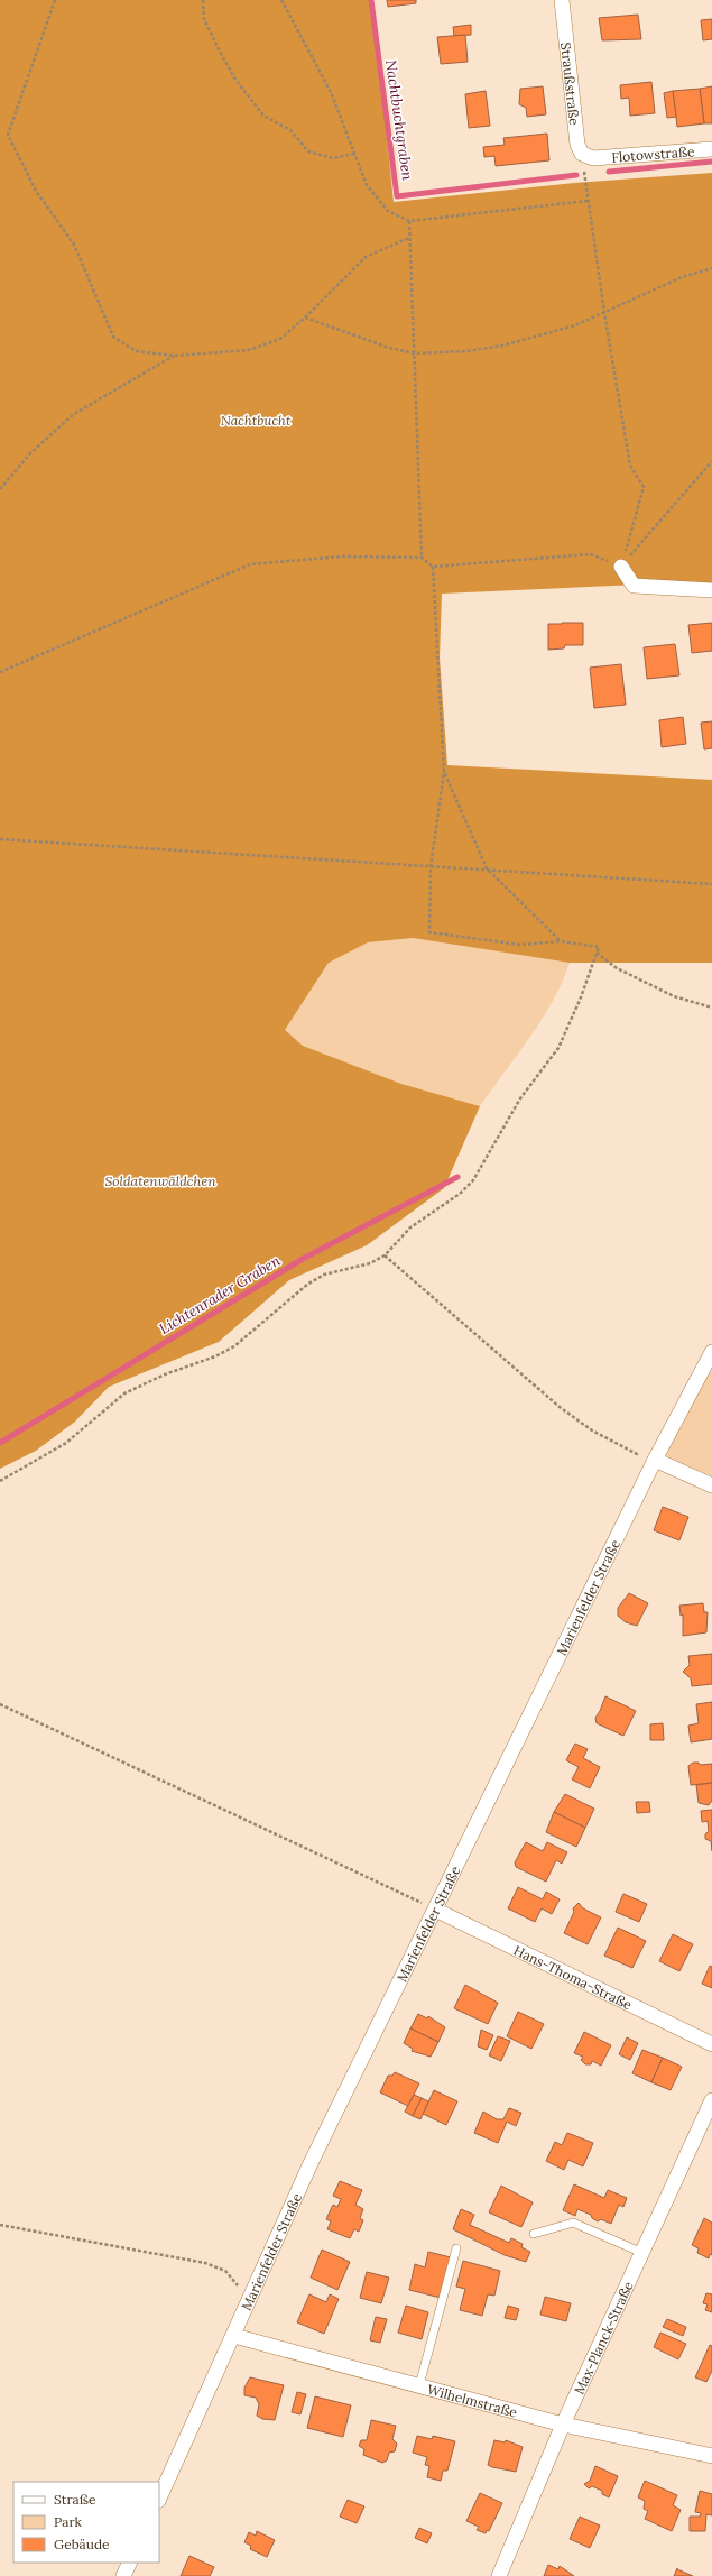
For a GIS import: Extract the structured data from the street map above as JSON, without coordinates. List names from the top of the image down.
{
  "streets": {
    "street": [
      "Straußstraße",
      "Flotowstraße",
      "Marienfelder Straße",
      "Hans-Thoma-Straße",
      "Max-Planck-Straße",
      "Wilhelmstraße"
    ]
  },
  "crossings": [
    ["Straußstraße", "Flotowstraße"],
    ["Marienfelder Straße", "Hans-Thoma-Straße"],
    ["Marienfelder Straße", "Wilhelmstraße"],
    ["Max-Planck-Straße", "Wilhelmstraße"]
  ],
  "water": ["Nachtbuchtgraben", "Lichtenrader Graben"],
  "parks": ["Nachtbucht", "Soldatenwäldchen"],
  "legend": ["Straße", "Park", "Gebäude"]
}
